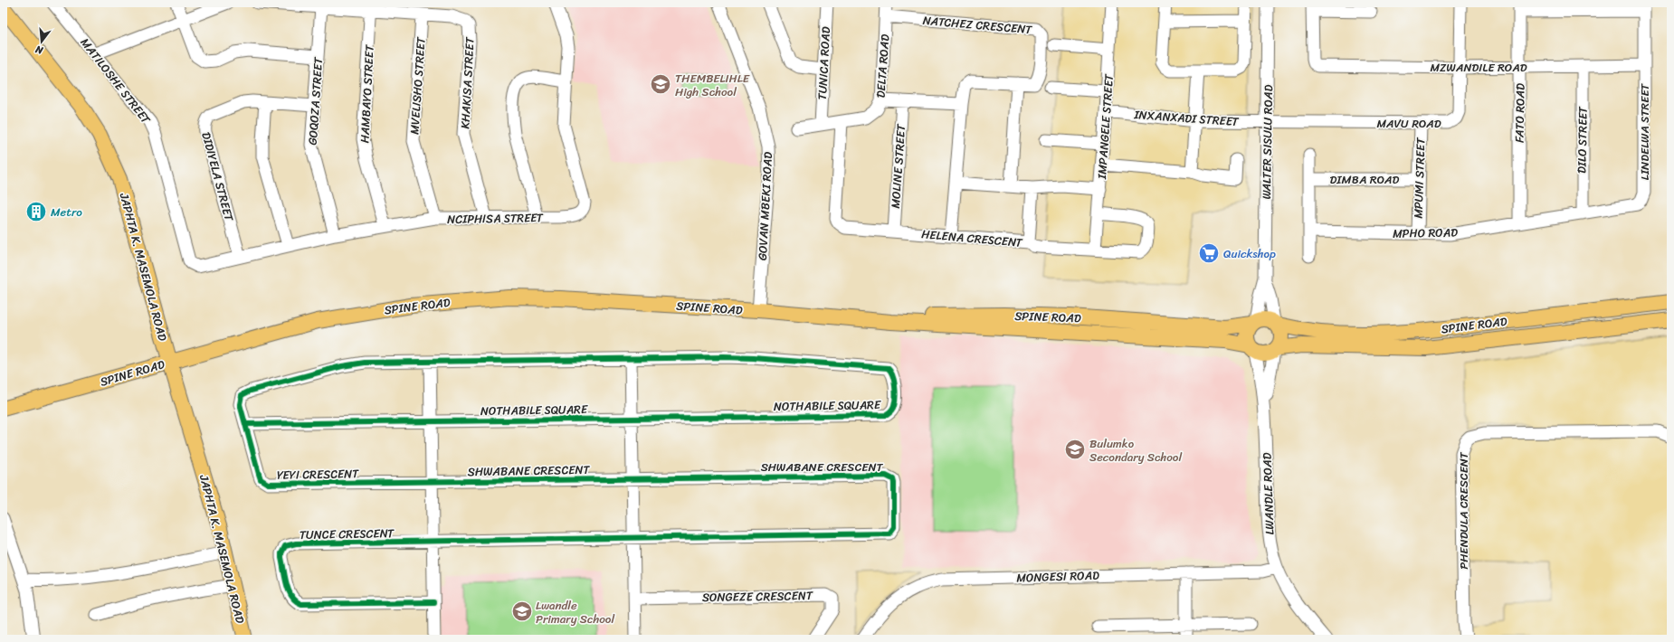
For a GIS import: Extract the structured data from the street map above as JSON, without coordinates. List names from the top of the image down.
{
  "streets": {
    "main road": ["JAPHTA K. MASEMOLA ROAD", "SPINE ROAD"],
    "street": [
      "NATCHEZ CRESCENT",
      "TUNICA ROAD",
      "DELTA ROAD",
      "MZWANDILE ROAD",
      "MATILOSHE STREET",
      "KHAKISA STREET",
      "MVELISHO STREET",
      "HAMBAYO STREET",
      "GOQOZA STREET",
      "FATO ROAD",
      "INXANXADI STREET",
      "MAVU ROAD",
      "IMPANGELE STREET",
      "LINDELWA STREET",
      "DILO STREET",
      "WALTER SISULU ROAD",
      "MOLINE STREET",
      "DIDIYELA STREET",
      "MPUMI STREET",
      "DIMBA ROAD",
      "GOVAN MBEKI ROAD",
      "NCIPHISA STREET",
      "MPHO ROAD",
      "HELENA CRESCENT",
      "NOTHABILE SQUARE",
      "SHWABANE CRESCENT",
      "YEYI CRESCENT",
      "LWANDLE ROAD",
      "PHENDULA CRESCENT",
      "TUNCE CRESCENT",
      "MONGESI ROAD",
      "SONGEZE CRESCENT"
    ]
  },
  "crossings": [
    ["NATCHEZ CRESCENT", "DELTA ROAD"],
    ["NATCHEZ CRESCENT", "HELENA CRESCENT"],
    ["TUNICA ROAD", "DELTA ROAD"],
    ["DELTA ROAD", "HELENA CRESCENT"],
    ["MZWANDILE ROAD", "FATO ROAD"],
    ["MZWANDILE ROAD", "MAVU ROAD"],
    ["MZWANDILE ROAD", "LINDELWA STREET"],
    ["MZWANDILE ROAD", "DILO STREET"],
    ["MATILOSHE STREET", "NCIPHISA STREET"],
    ["KHAKISA STREET", "MVELISHO STREET"],
    ["KHAKISA STREET", "HAMBAYO STREET"],
    ["KHAKISA STREET", "GOQOZA STREET"],
    ["KHAKISA STREET", "NCIPHISA STREET"],
    ["MVELISHO STREET", "NCIPHISA STREET"],
    ["HAMBAYO STREET", "NCIPHISA STREET"],
    ["GOQOZA STREET", "DIDIYELA STREET"],
    ["GOQOZA STREET", "NCIPHISA STREET"],
    ["FATO ROAD", "MPHO ROAD"],
    ["INXANXADI STREET", "MAVU ROAD"],
    ["INXANXADI STREET", "IMPANGELE STREET"],
    ["INXANXADI STREET", "WALTER SISULU ROAD"],
    ["MAVU ROAD", "WALTER SISULU ROAD"],
    ["MAVU ROAD", "MPUMI STREET"],
    ["LINDELWA STREET", "DILO STREET"],
    ["LINDELWA STREET", "MPHO ROAD"],
    ["DILO STREET", "MPHO ROAD"],
    ["WALTER SISULU ROAD", "SPINE ROAD"],
    ["WALTER SISULU ROAD", "LWANDLE ROAD"],
    ["MOLINE STREET", "HELENA CRESCENT"],
    ["DIDIYELA STREET", "NCIPHISA STREET"],
    ["MPUMI STREET", "DIMBA ROAD"],
    ["MPUMI STREET", "MPHO ROAD"],
    ["GOVAN MBEKI ROAD", "SPINE ROAD"],
    ["JAPHTA K. MASEMOLA ROAD", "SPINE ROAD"],
    ["SPINE ROAD", "LWANDLE ROAD"],
    ["NOTHABILE SQUARE", "YEYI CRESCENT"],
    ["SHWABANE CRESCENT", "YEYI CRESCENT"],
    ["SHWABANE CRESCENT", "TUNCE CRESCENT"],
    ["LWANDLE ROAD", "MONGESI ROAD"]
  ],
  "places": {
    "school or university": ["THEMBELIHLE High School", "Bulumko Secondary School", "Lwandle Primary School"],
    "building": ["Metro"],
    "supermarket": ["Quickshop"]
  },
  "north": "bottom"
}
